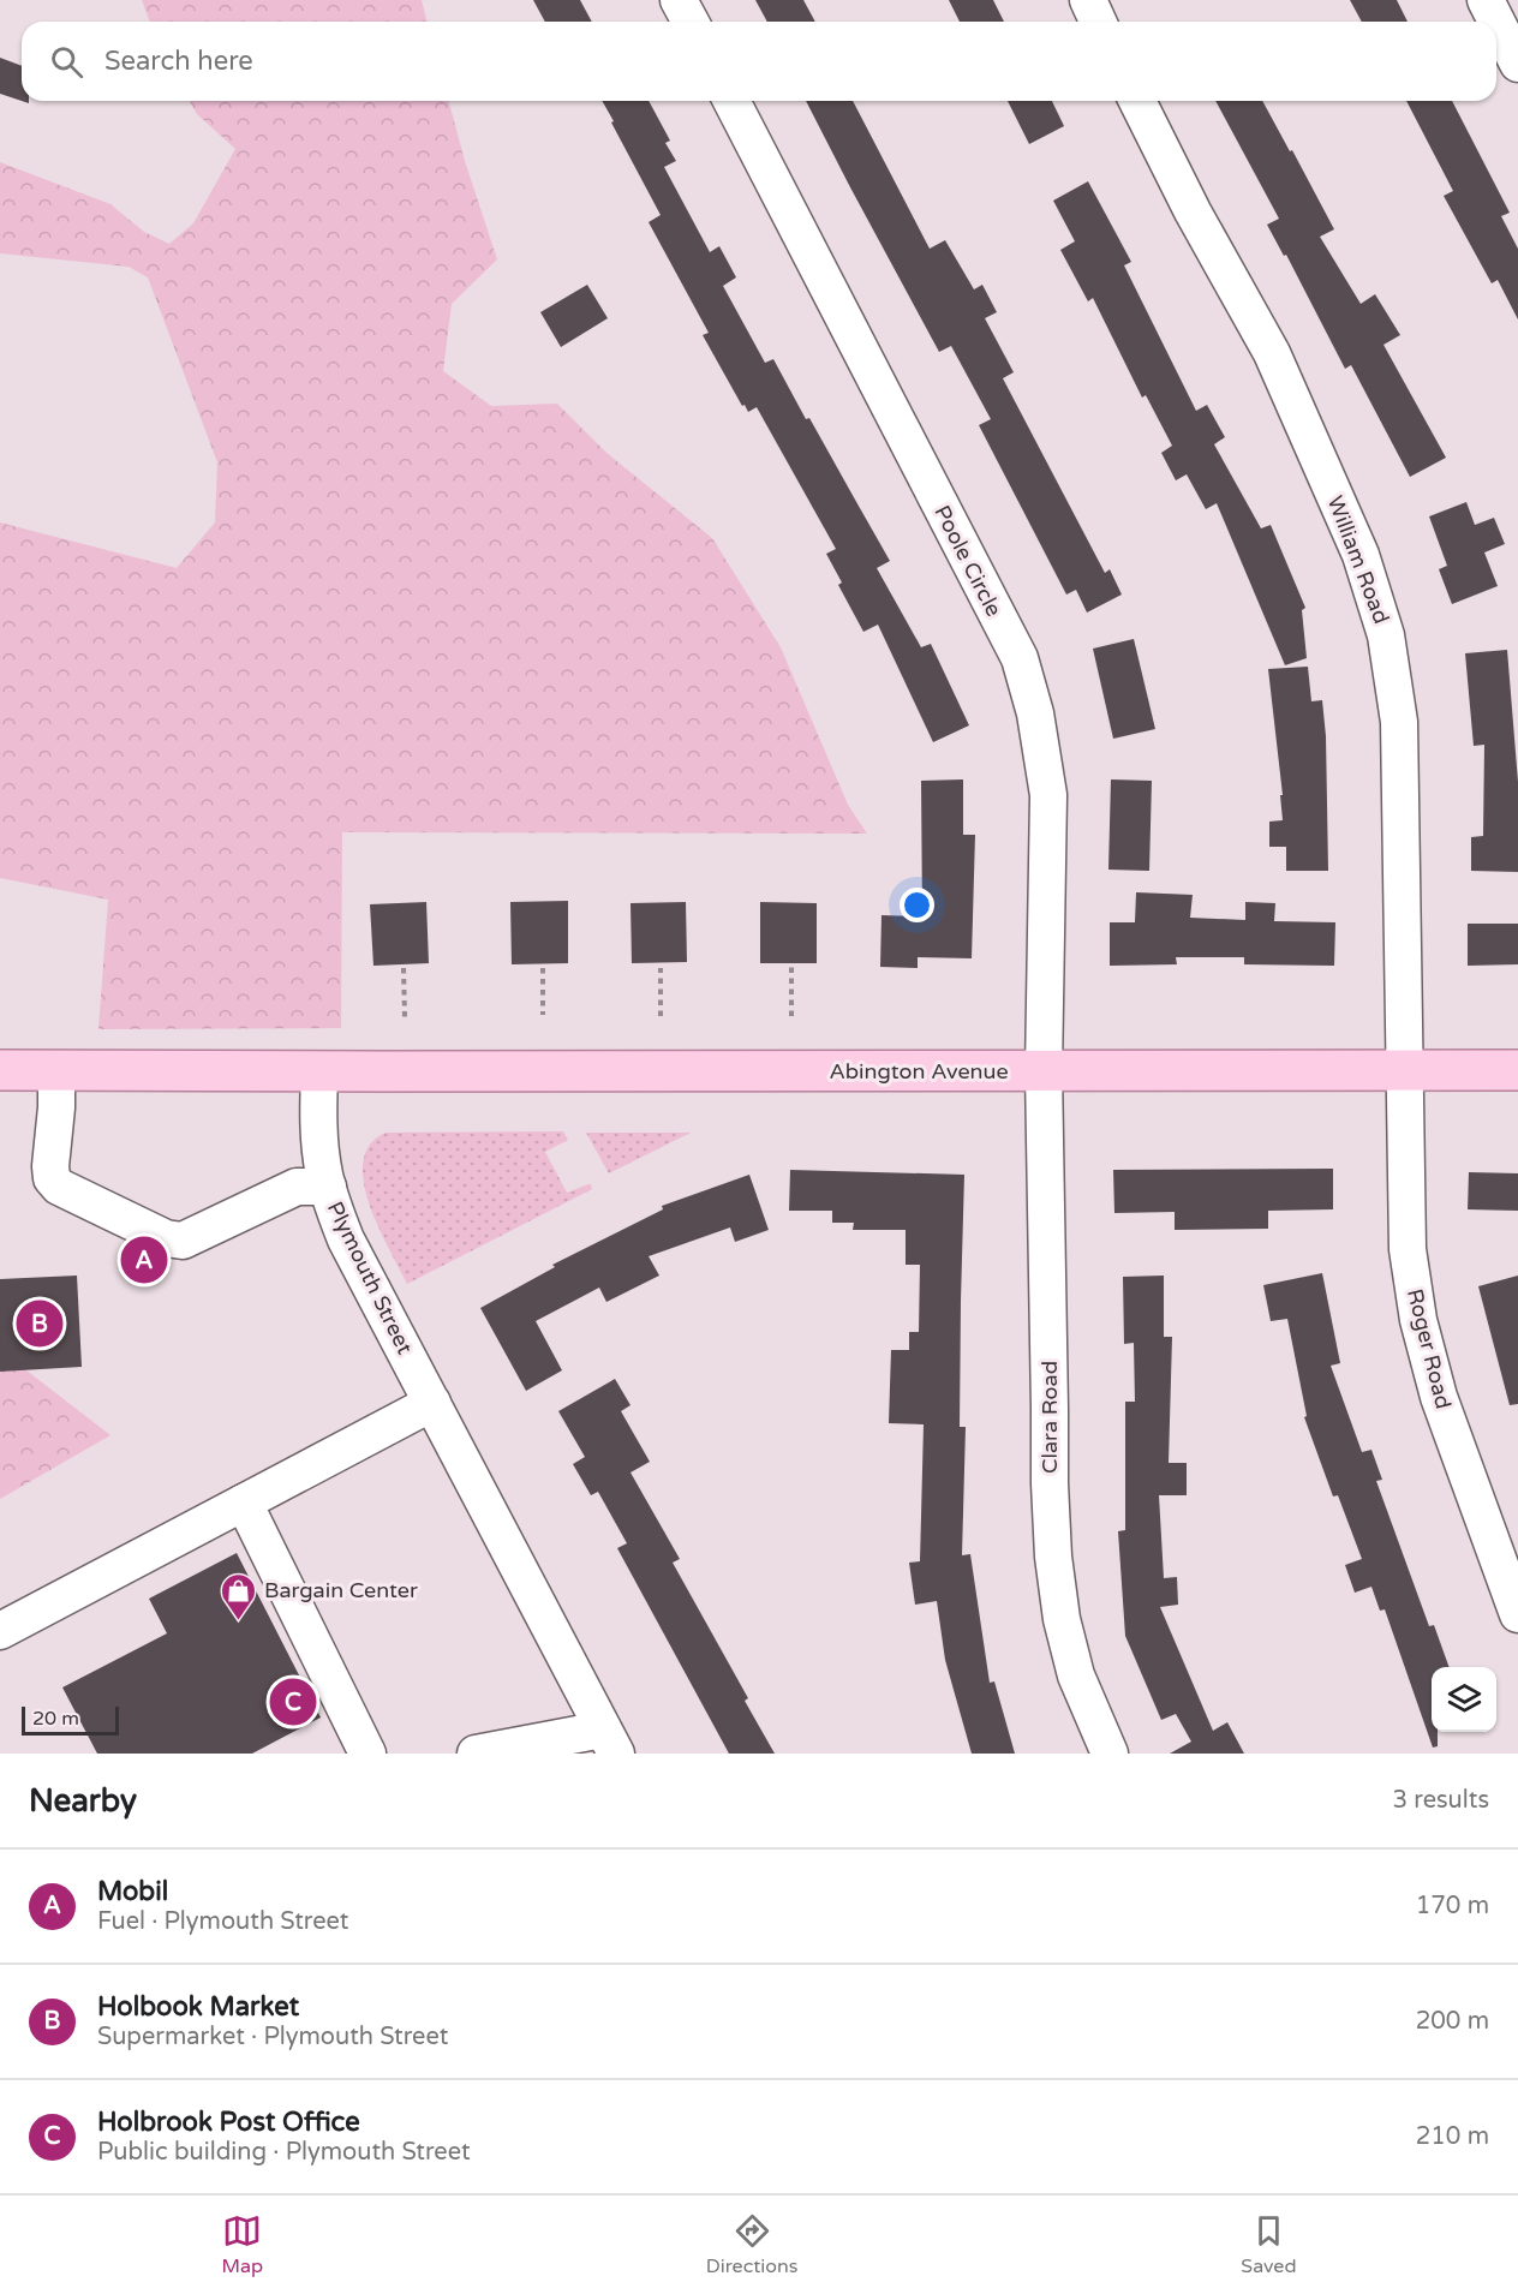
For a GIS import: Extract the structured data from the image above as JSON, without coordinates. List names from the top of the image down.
{
  "streets": {
    "main road": ["Abington Avenue"],
    "street": [
      "William Road",
      "Poole Circle",
      "Plymouth Street",
      "Roger Road",
      "Clara Road"
    ]
  },
  "crossings": [
    ["William Road", "Abington Avenue"],
    ["William Road", "Roger Road"],
    ["Poole Circle", "Abington Avenue"],
    ["Poole Circle", "Clara Road"],
    ["Abington Avenue", "Plymouth Street"],
    ["Abington Avenue", "Roger Road"],
    ["Abington Avenue", "Clara Road"]
  ],
  "places": {
    "shop": ["Bargain Center"]
  },
  "scale_bar": "20 m",
  "page": {
    "search": "Search here",
    "pins": ["A", "B", "C"],
    "scale": "20 m",
    "heading": ["Nearby", "3 results"],
    "list": [
      {
        "mark": "A",
        "name": "Mobil",
        "note": "Fuel · Plymouth Street",
        "value": "170 m"
      },
      {
        "mark": "B",
        "name": "Holbook Market",
        "note": "Supermarket · Plymouth Street",
        "value": "200 m"
      },
      {
        "mark": "C",
        "name": "Holbrook Post Office",
        "note": "Public building · Plymouth Street",
        "value": "210 m"
      }
    ],
    "nav": ["Map", "Directions", "Saved"]
  }
}
